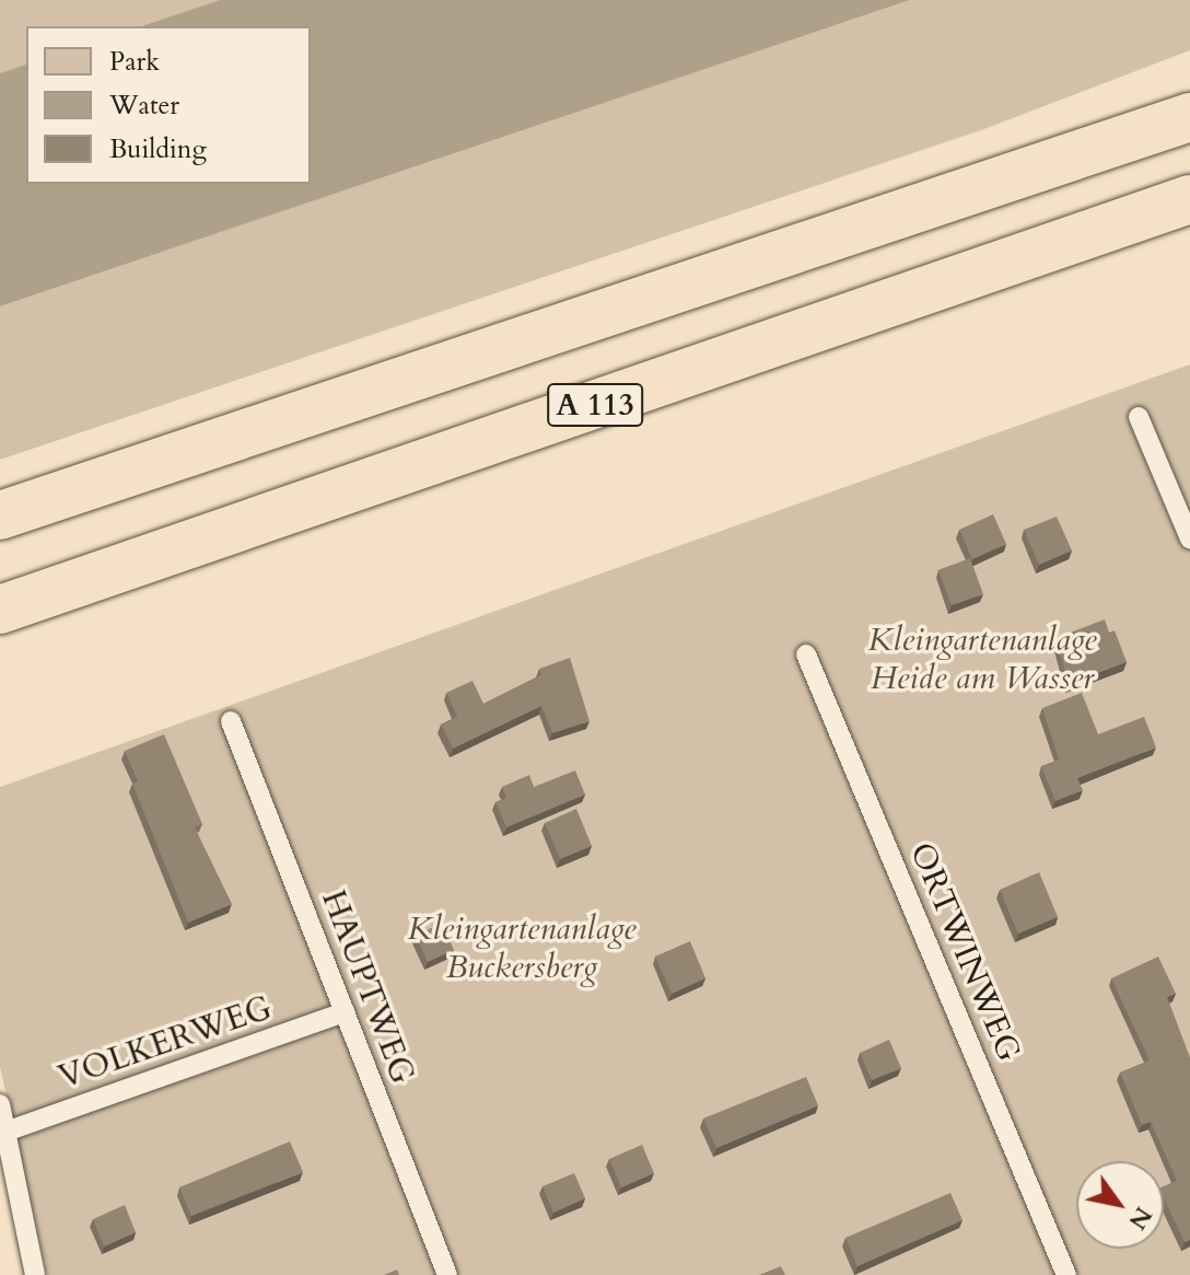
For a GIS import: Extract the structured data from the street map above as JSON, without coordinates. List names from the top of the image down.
{
  "streets": {
    "highway": ["A 113"],
    "lane": ["ORTWINWEG", "HAUPTWEG", "VOLKERWEG"]
  },
  "crossings": [
    ["HAUPTWEG", "VOLKERWEG"]
  ],
  "parks": ["Kleingartenanlage Heide am Wasser", "Kleingartenanlage Buckersberg"],
  "legend": ["Park", "Water", "Building"],
  "north": "bottom right"
}
